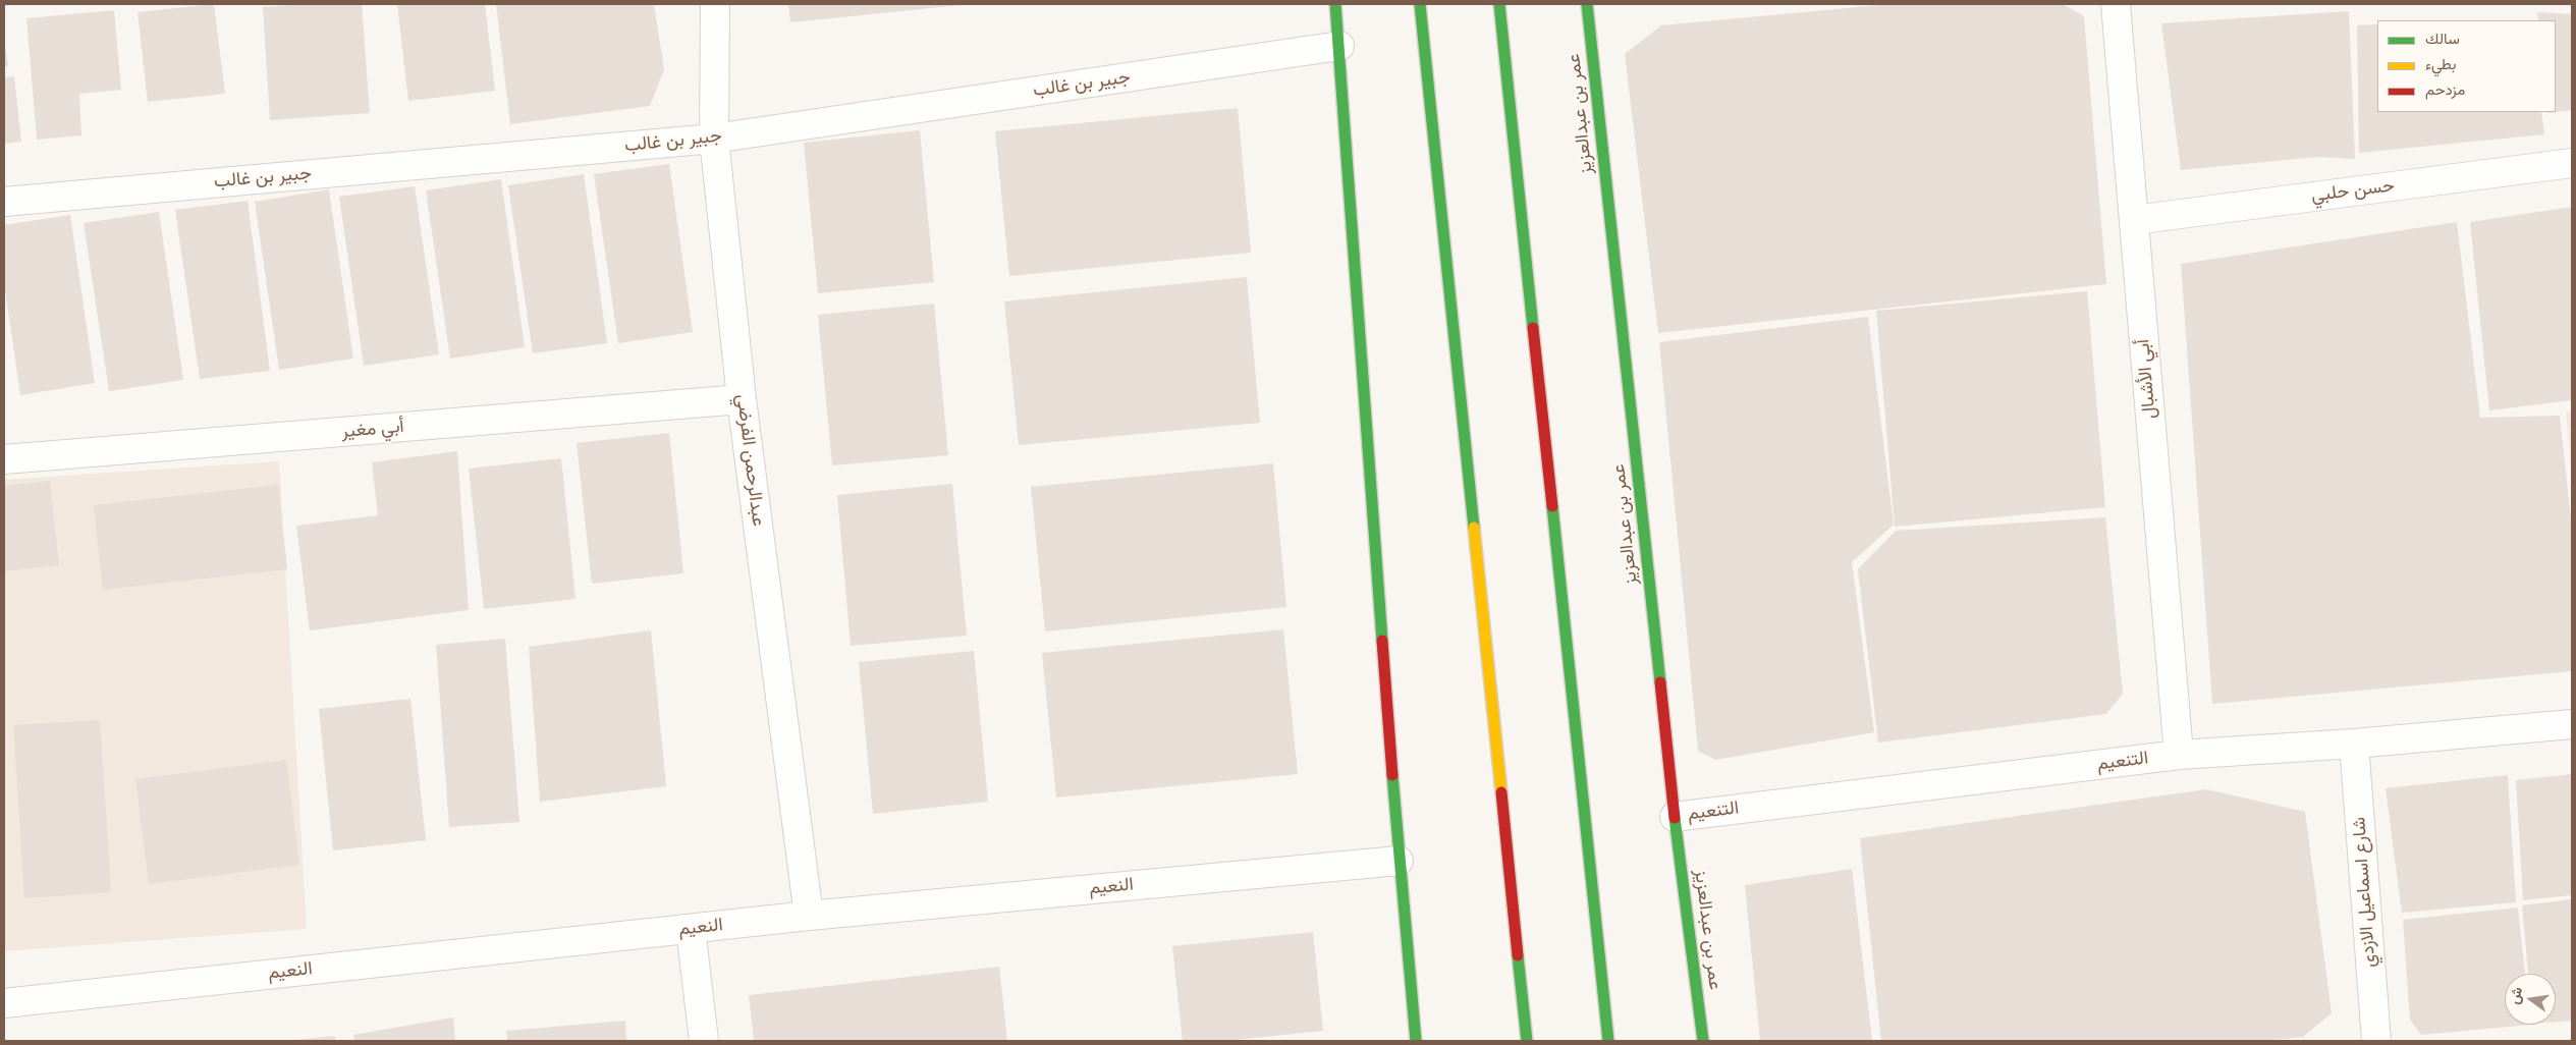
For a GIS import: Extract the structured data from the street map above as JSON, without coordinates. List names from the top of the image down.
{
  "streets": {
    "street": [
      "جبير بن غالب",
      "عمر بن عبدالعزيز",
      "حسن حلبي",
      "أبي الأشبال",
      "أبي مغير",
      "عبدالرحمن الفرضي",
      "التنعيم",
      "النعيم",
      "شارع اسماعيل الازدي"
    ]
  },
  "crossings": [
    ["جبير بن غالب", "عبدالرحمن الفرضي"],
    ["عمر بن عبدالعزيز", "التنعيم"],
    ["حسن حلبي", "أبي الأشبال"],
    ["أبي الأشبال", "التنعيم"],
    ["أبي مغير", "عبدالرحمن الفرضي"],
    ["عبدالرحمن الفرضي", "النعيم"],
    ["التنعيم", "شارع اسماعيل الازدي"]
  ],
  "legend": ["سالك", "بطيء", "مزدحم"],
  "north": "left"
}
